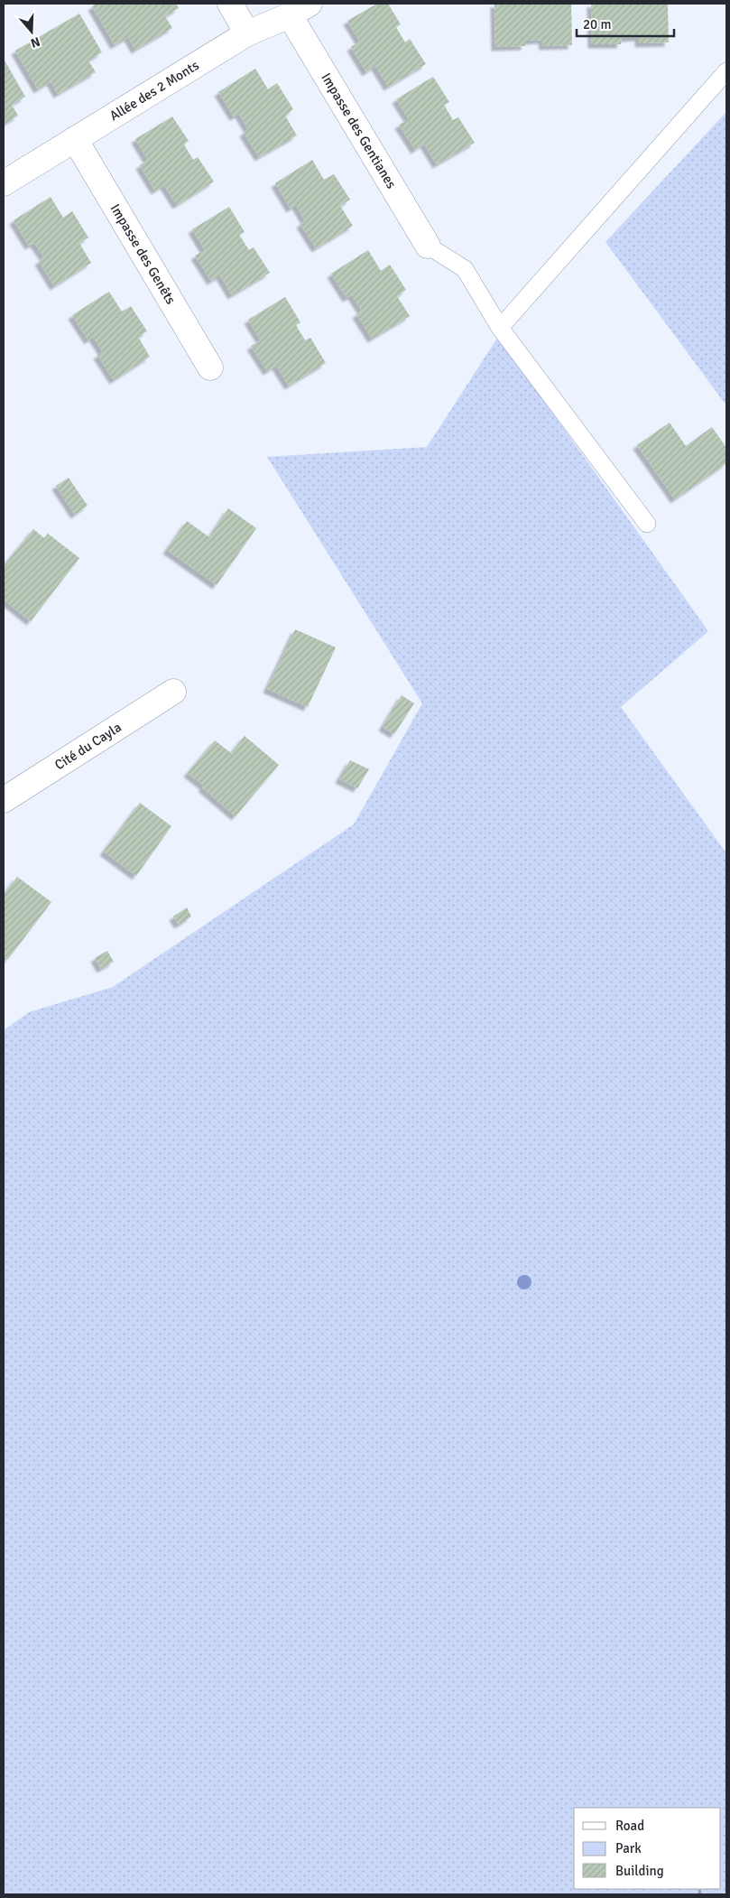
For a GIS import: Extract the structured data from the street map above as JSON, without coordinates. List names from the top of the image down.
{
  "streets": {
    "street": [
      "Allée des 2 Monts",
      "Impasse des Gentianes",
      "Impasse des Genêts",
      "Cité du Cayla"
    ]
  },
  "crossings": [
    ["Allée des 2 Monts", "Impasse des Gentianes"],
    ["Allée des 2 Monts", "Impasse des Genêts"]
  ],
  "legend": ["Road", "Park", "Building"],
  "scale_bar": "20 m",
  "north": "bottom"
}
